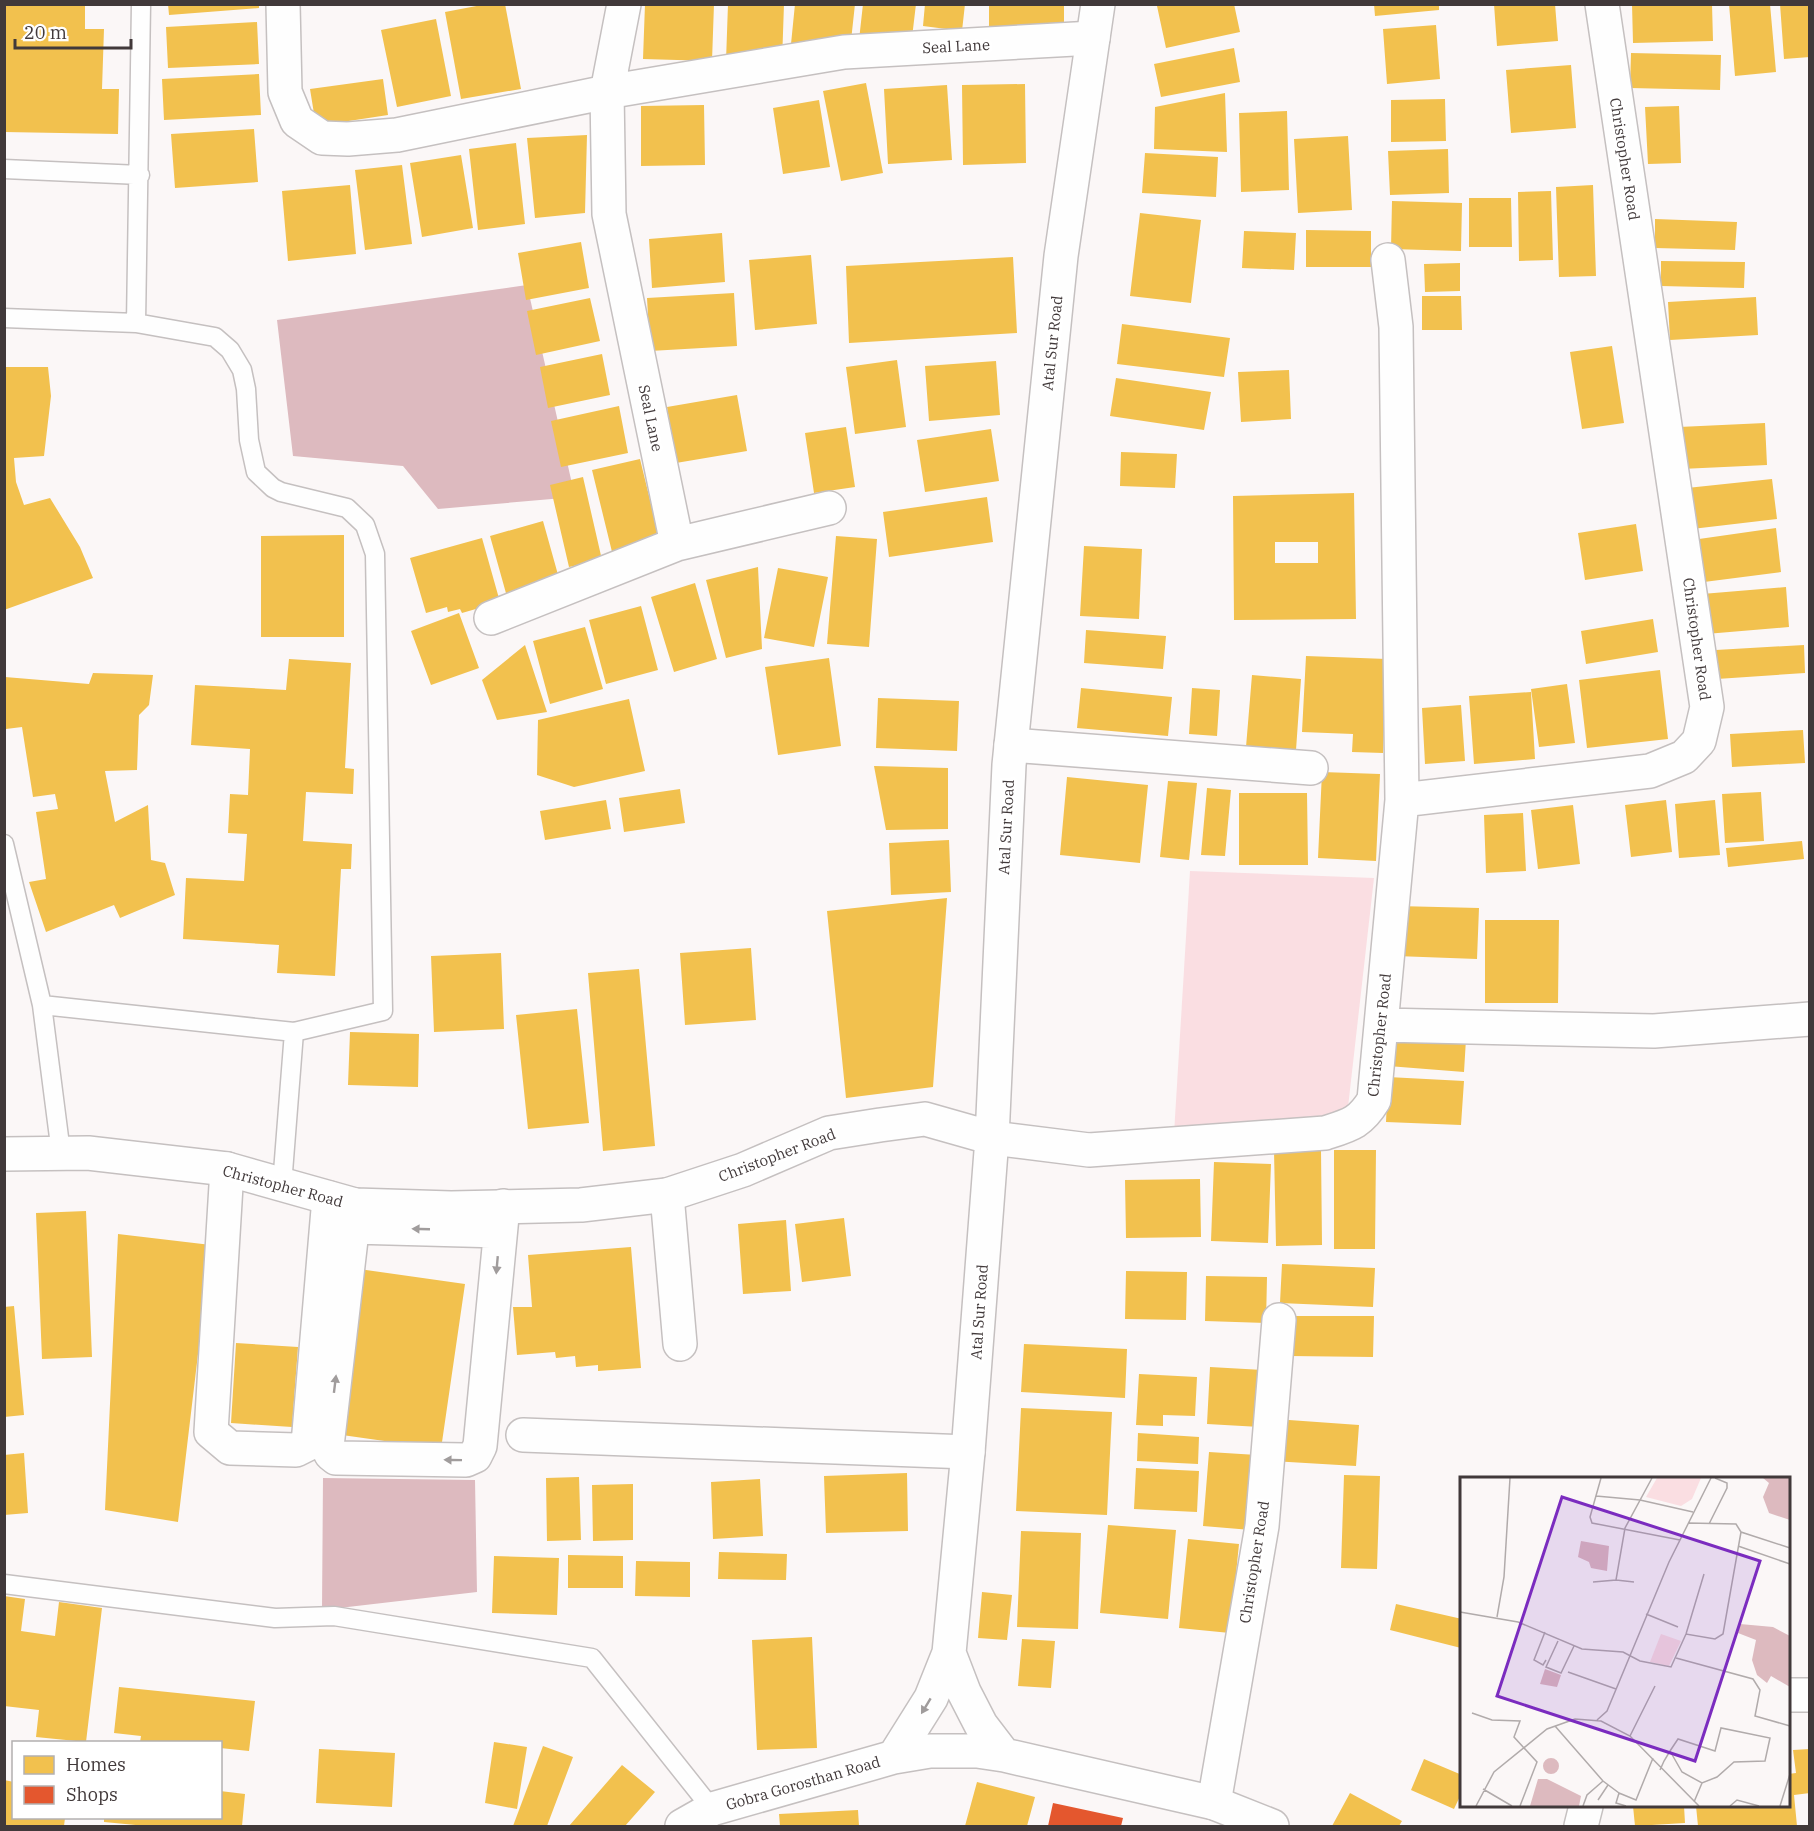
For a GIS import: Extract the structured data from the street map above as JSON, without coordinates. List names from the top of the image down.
{
  "streets": {
    "street": [
      "Seal Lane",
      "Christopher Road",
      "Atal Sur Road",
      "Gobra Gorosthan Road"
    ]
  },
  "crossings": [
    ["Seal Lane", "Atal Sur Road"],
    ["Christopher Road", "Atal Sur Road"]
  ],
  "legend": ["Homes", "Shops"],
  "scale_bar": "20 m"
}
